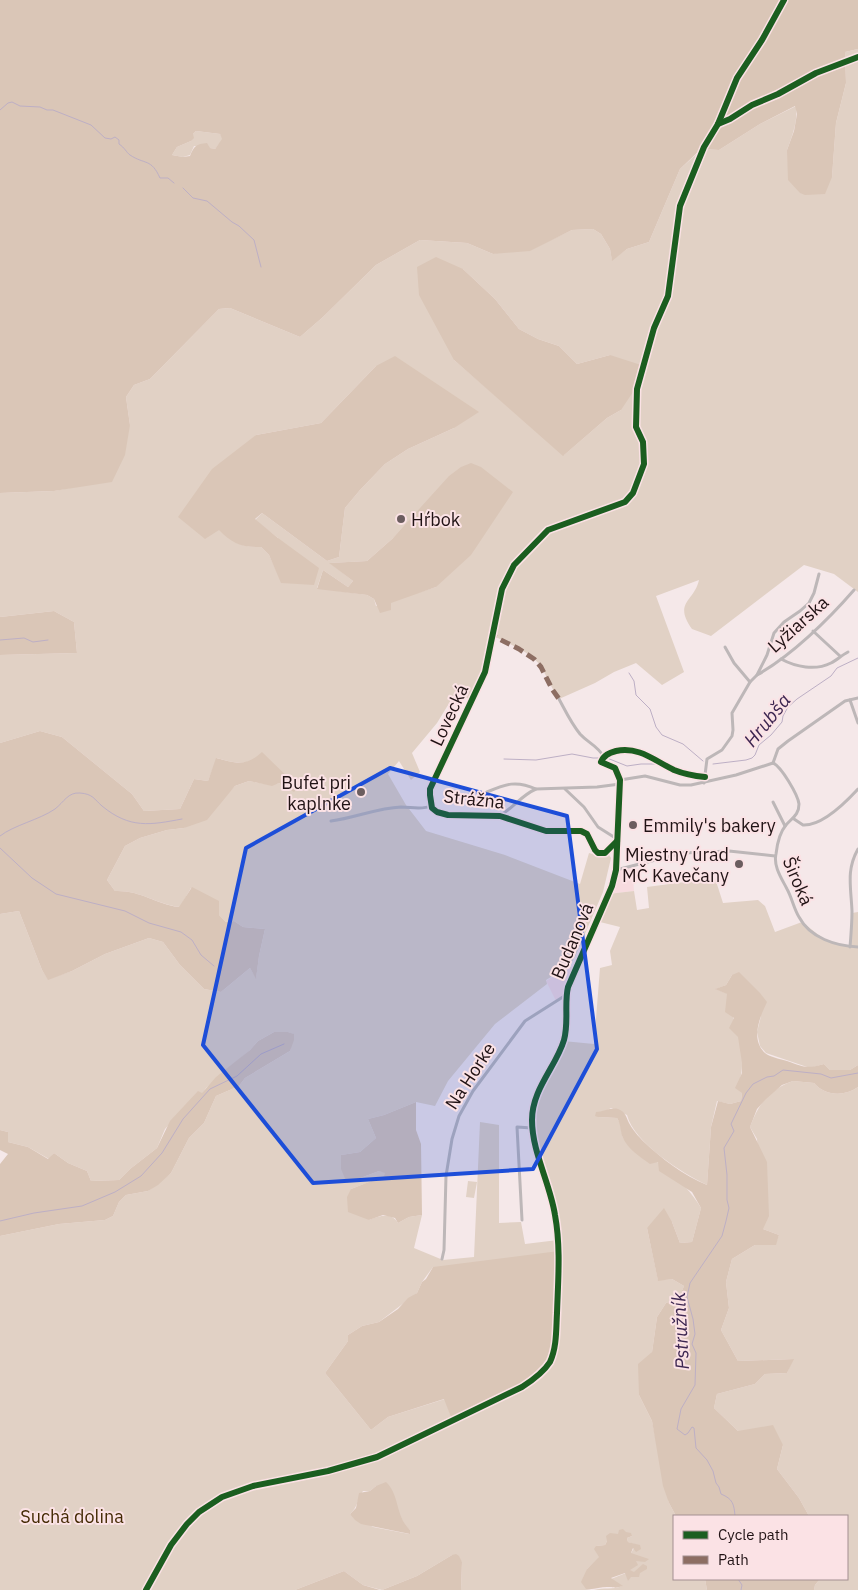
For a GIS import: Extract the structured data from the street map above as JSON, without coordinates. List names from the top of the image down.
{
  "streets": {
    "street": [
      "Lyžiarska",
      "Lovecká",
      "Strážna",
      "Široká",
      "Budanová",
      "Na Horke"
    ]
  },
  "crossings": [
    ["Lovecká", "Strážna"],
    ["Strážna", "Budanová"],
    ["Široká", "Budanová"],
    ["Budanová", "Na Horke"]
  ],
  "water": ["Hrubša", "Pstružník"],
  "parks": ["Suchá dolina"],
  "places": [
    "Hŕbok",
    "Bufet pri kaplnke",
    "Emmily's bakery",
    "Miestny úrad MČ Kavečany"
  ],
  "legend": ["Cycle path", "Path"]
}
